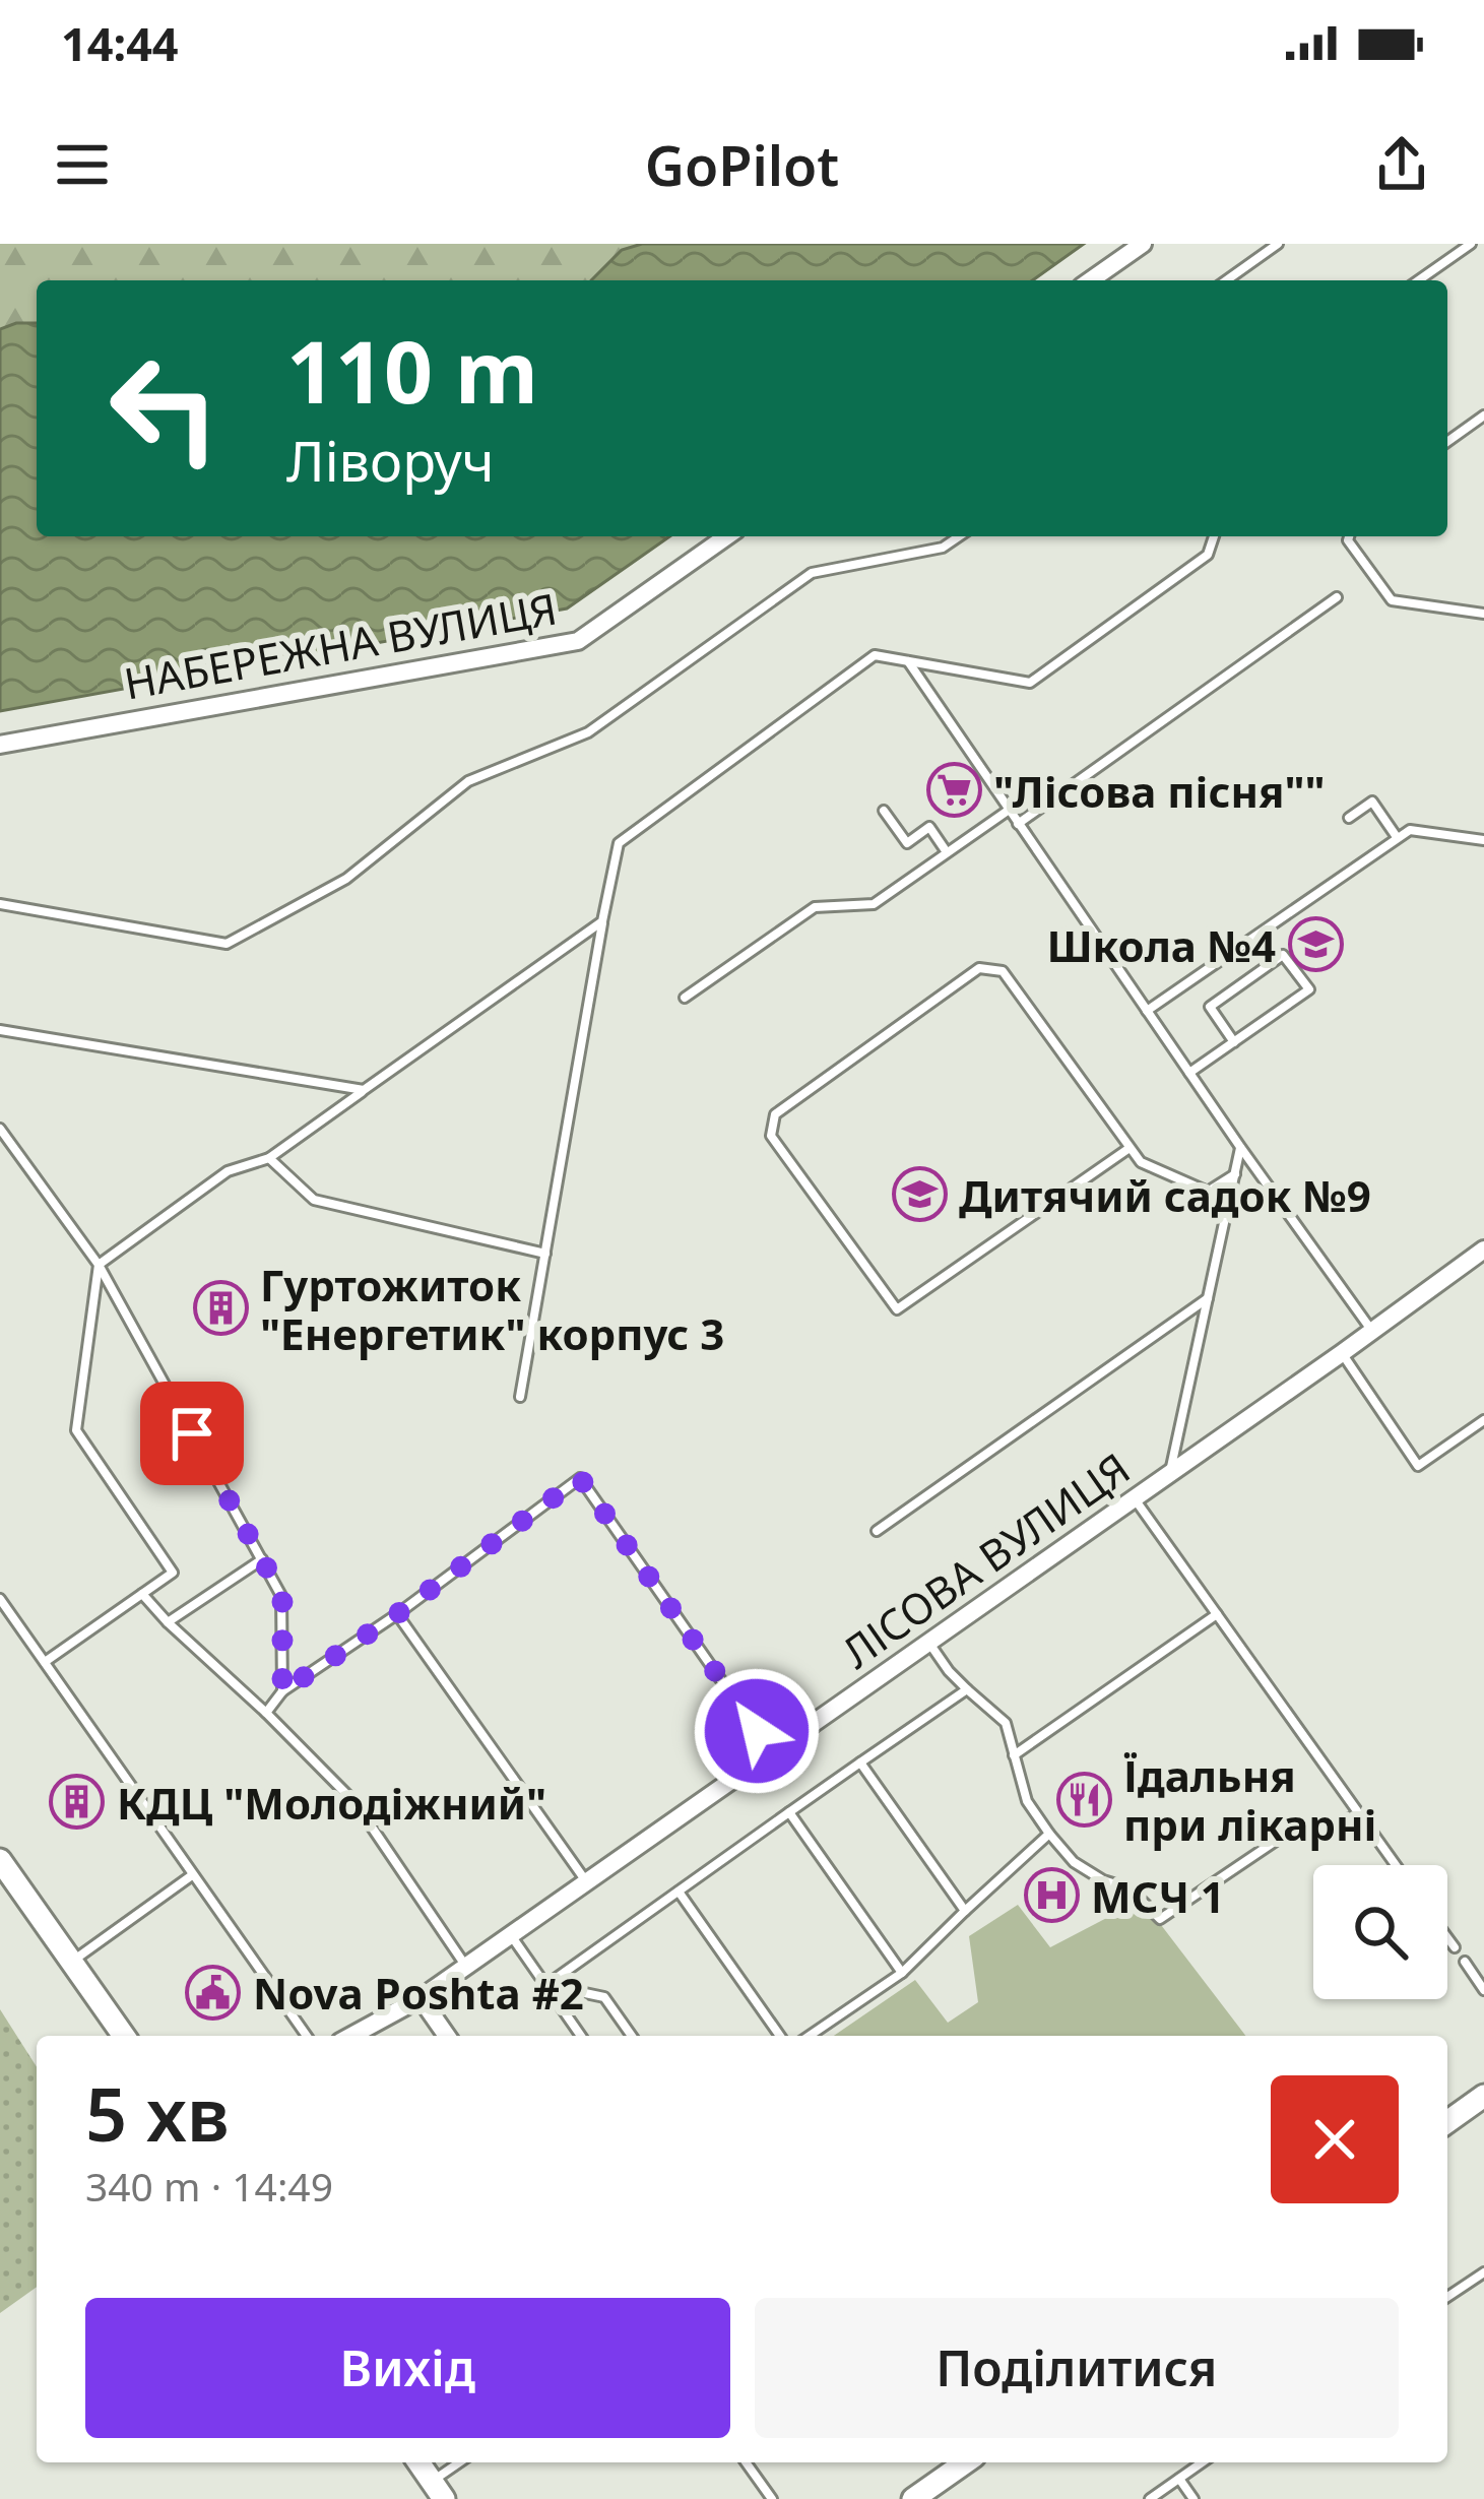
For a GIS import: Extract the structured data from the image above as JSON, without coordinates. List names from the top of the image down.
{
  "streets": {
    "street": ["НАБЕРЕЖНА ВУЛИЦЯ", "ЛІСОВА ВУЛИЦЯ"]
  },
  "places": {
    "supermarket": ["\"Лісова пісня\"\""],
    "school or university": ["Школа №4", "Дитячий садок №9"],
    "building": ["Гуртожиток \"Енергетик\" корпус 3", "КДЦ \"Молодіжний\""],
    "restaurant": ["Їдальня при лікарні"],
    "hospital": ["МСЧ 1"],
    "public building": ["Nova Poshta #2"]
  },
  "page": {
    "status": "14:44",
    "header": "GoPilot",
    "turn": ["110 m", "Ліворуч"],
    "heading": ["5 хв", "340 m · 14:49"],
    "buttons": ["Вихід", "Поділитися"]
  }
}
